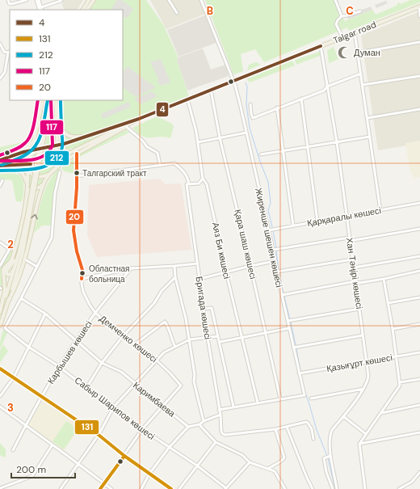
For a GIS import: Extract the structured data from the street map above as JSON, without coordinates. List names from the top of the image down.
{
  "streets": {
    "main road": ["Talgar road"],
    "street": [
      "Қарқаралы көшесі",
      "Жиренше шешен көшесі",
      "Қара шаш көшесі",
      "Аяз Би көшесі",
      "Хан Тәңірі көшесі",
      "Бригада көшесі",
      "Демченко көшесі",
      "Карбышев көшесі",
      "Қазығұрт көшесі",
      "Каримбаева",
      "Сабыр Шарипов көшесі"
    ]
  },
  "crossings": [
    ["Talgar road", "Жиренше шешен көшесі"],
    ["Talgar road", "Қара шаш көшесі"],
    ["Talgar road", "Аяз Би көшесі"],
    ["Talgar road", "Хан Тәңірі көшесі"],
    ["Қарқаралы көшесі", "Жиренше шешен көшесі"],
    ["Қарқаралы көшесі", "Хан Тәңірі көшесі"],
    ["Жиренше шешен көшесі", "Қара шаш көшесі"],
    ["Жиренше шешен көшесі", "Қазығұрт көшесі"],
    ["Хан Тәңірі көшесі", "Қазығұрт көшесі"],
    ["Бригада көшесі", "Демченко көшесі"],
    ["Демченко көшесі", "Карбышев көшесі"],
    ["Демченко көшесі", "Каримбаева"],
    ["Карбышев көшесі", "Каримбаева"],
    ["Карбышев көшесі", "Сабыр Шарипов көшесі"],
    ["Каримбаева", "Сабыр Шарипов көшесі"]
  ],
  "places": {
    "mosque": ["Думан"],
    "other": ["Талгарский тракт", "Областная больница"]
  },
  "lines": [
    "transit line 4",
    "transit line 212",
    "transit line 117",
    "transit line 20",
    "transit line 131"
  ],
  "legend": [
    "4",
    "131",
    "212",
    "117",
    "20"
  ],
  "scale_bar": "200 m",
  "grid": {
    "columns": ["B", "C"],
    "rows": ["2", "3"]
  }
}
